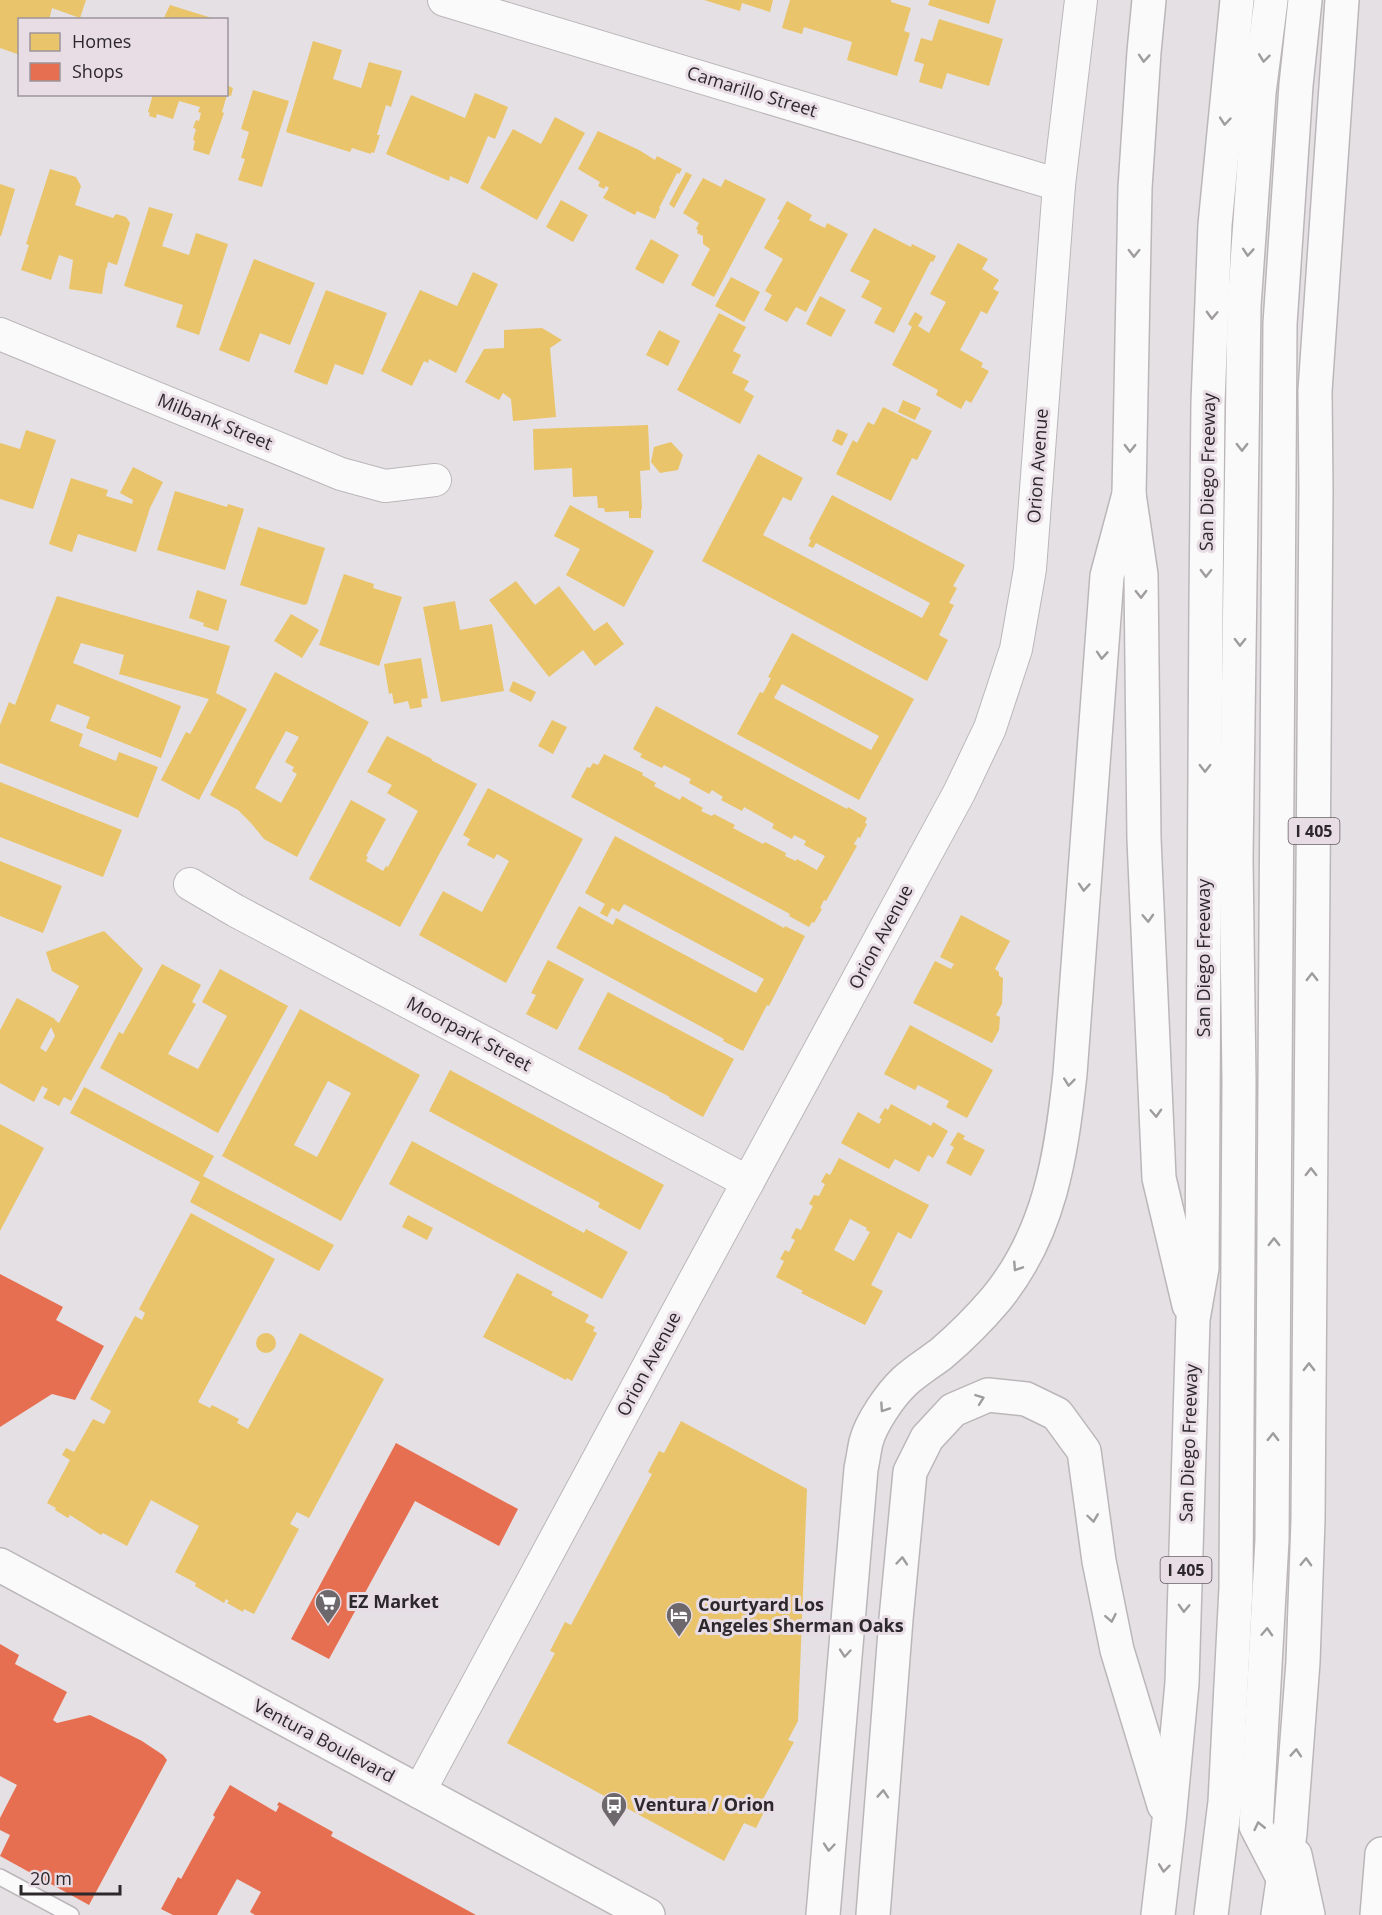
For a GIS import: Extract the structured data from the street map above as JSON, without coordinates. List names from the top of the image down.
{
  "streets": {
    "main road": ["San Diego Freeway", "I 405", "Ventura Boulevard"],
    "street": [
      "Camarillo Street",
      "Milbank Street",
      "Orion Avenue",
      "Moorpark Street"
    ]
  },
  "crossings": [
    ["Camarillo Street", "Orion Avenue"],
    ["Orion Avenue", "Moorpark Street"],
    ["Orion Avenue", "Ventura Boulevard"]
  ],
  "places": {
    "supermarket": ["EZ Market"],
    "hotel": ["Courtyard Los Angeles Sherman Oaks"],
    "bus stop": ["Ventura / Orion"]
  },
  "legend": ["Homes", "Shops"],
  "scale_bar": "20 m"
}
